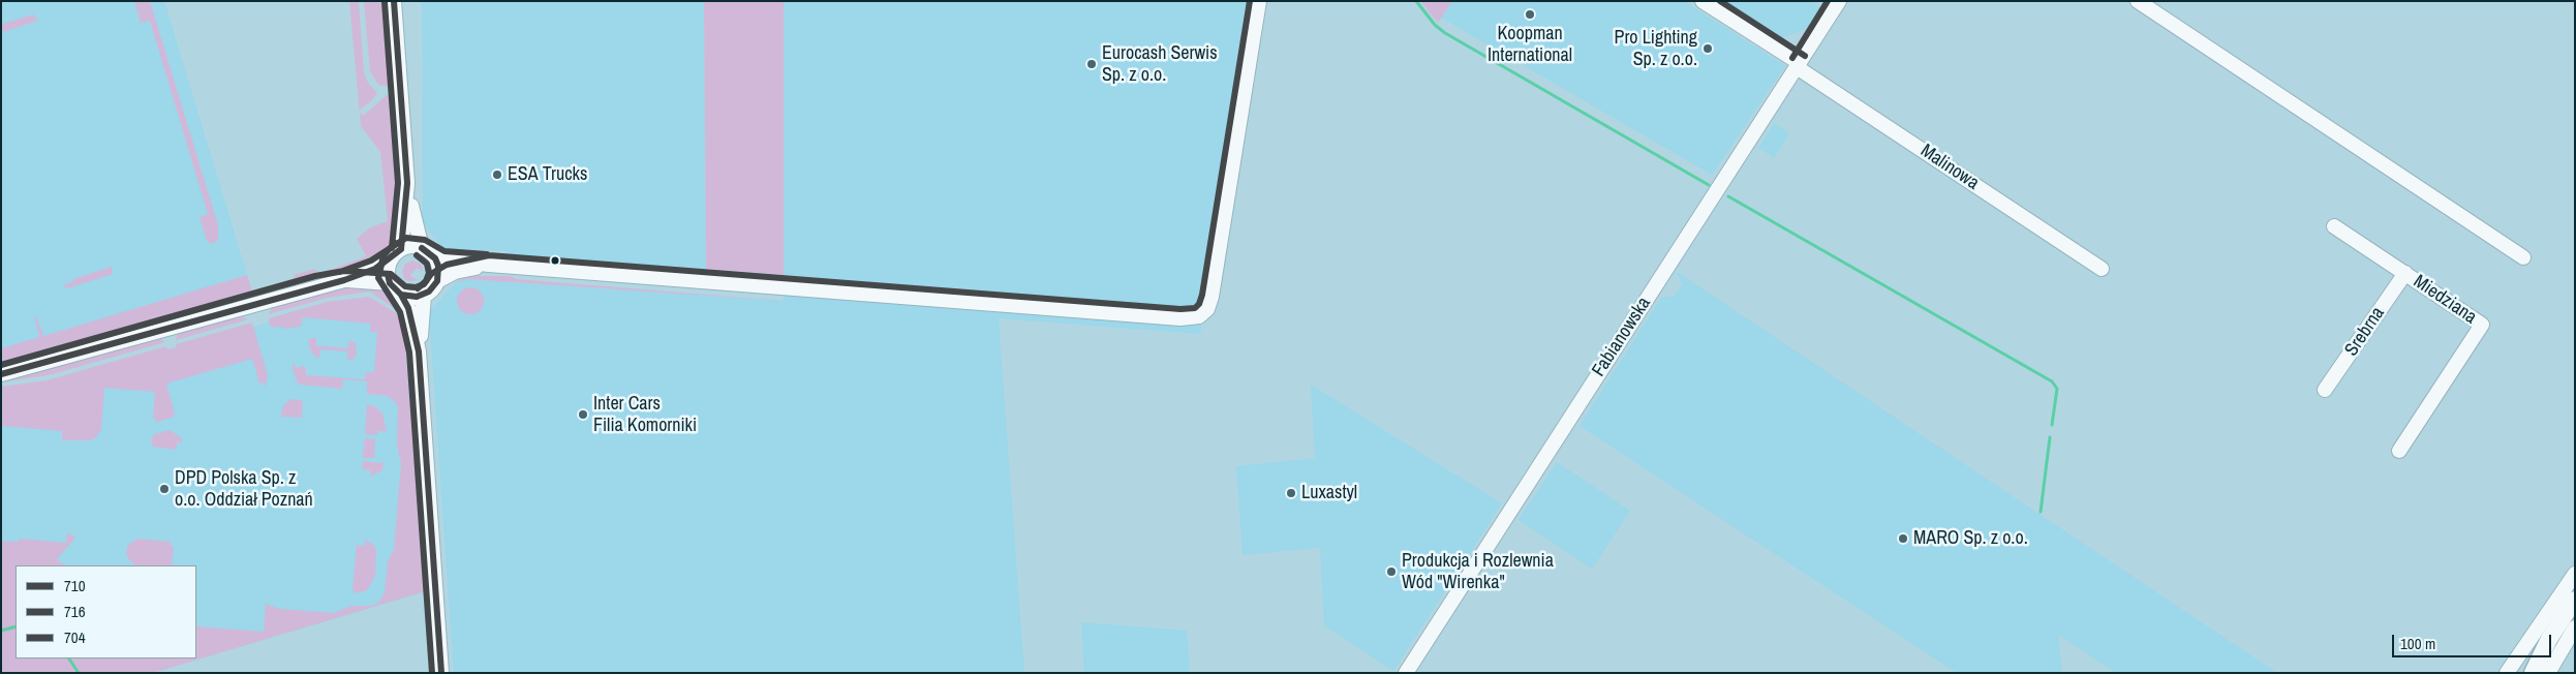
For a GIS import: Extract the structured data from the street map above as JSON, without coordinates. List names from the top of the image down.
{
  "streets": {
    "street": [
      "Malinowa",
      "Miedziana",
      "Srebrna",
      "Fabianowska"
    ]
  },
  "crossings": [
    ["Malinowa", "Fabianowska"],
    ["Miedziana", "Srebrna"]
  ],
  "places": [
    "Koopman International",
    "Pro Lighting Sp. z o.o.",
    "Eurocash Serwis Sp. z o.o.",
    "ESA Trucks",
    "Inter Cars Filia Komorniki",
    "DPD Polska Sp. z o.o. Oddział Poznań",
    "Luxastyl",
    "MARO Sp. z o.o.",
    "Produkcja i Rozlewnia Wód \"Wirenka\""
  ],
  "lines": ["transit line 710", "transit line 704", "transit line 716"],
  "legend": ["710", "716", "704"],
  "scale_bar": "100 m"
}
